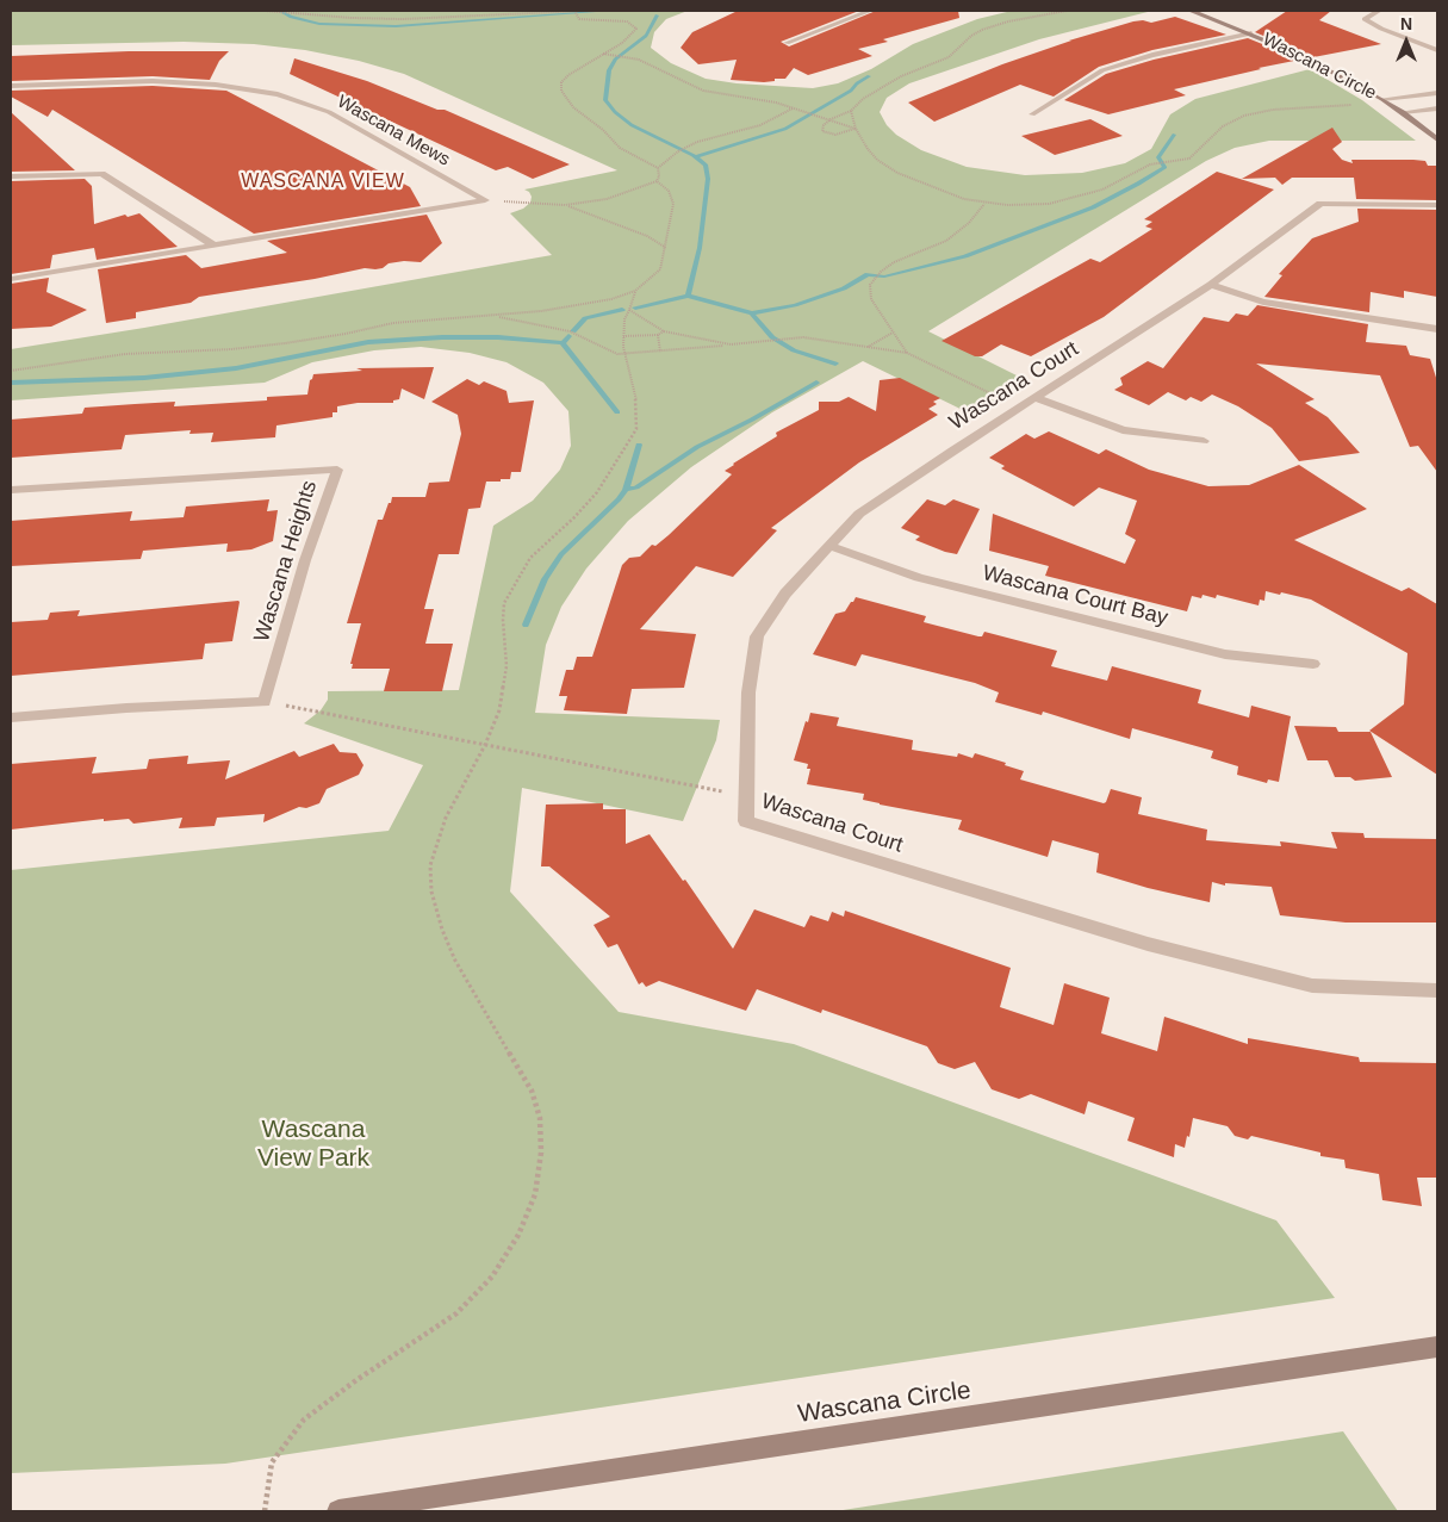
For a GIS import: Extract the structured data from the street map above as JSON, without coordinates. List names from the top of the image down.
{
  "streets": {
    "street": [
      "Wascana Circle",
      "Wascana Mews",
      "Wascana Court",
      "Wascana Heights",
      "Wascana Court Bay"
    ]
  },
  "crossings": [
    ["Wascana Court", "Wascana Court Bay"]
  ],
  "districts": ["WASCANA VIEW"],
  "parks": ["Wascana View Park"],
  "north": "top"
}
